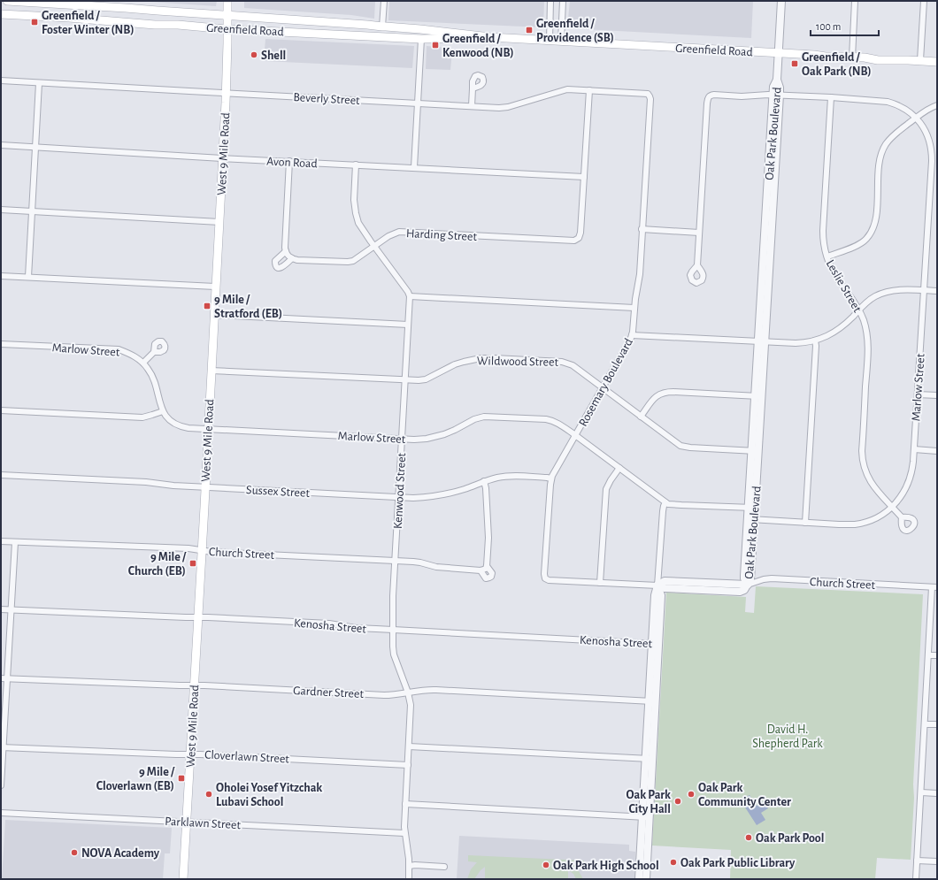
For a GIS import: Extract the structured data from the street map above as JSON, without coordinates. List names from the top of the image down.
{
  "streets": {
    "main road": ["Greenfield Road", "West 9 Mile Road"],
    "street": [
      "Beverly Street",
      "Oak Park Boulevard",
      "Avon Road",
      "Harding Street",
      "Leslie Street",
      "Marlow Street",
      "Wildwood Street",
      "Rosemary Boulevard",
      "Sussex Street",
      "Kenwood Street",
      "Church Street",
      "Kenosha Street",
      "Gardner Street",
      "Cloverlawn Street",
      "Parklawn Street"
    ]
  },
  "crossings": [
    ["Greenfield Road", "Oak Park Boulevard"],
    ["Greenfield Road", "West 9 Mile Road"],
    ["Beverly Street", "West 9 Mile Road"],
    ["Beverly Street", "Rosemary Boulevard"],
    ["Oak Park Boulevard", "Marlow Street"],
    ["Oak Park Boulevard", "Wildwood Street"],
    ["Oak Park Boulevard", "Church Street"],
    ["West 9 Mile Road", "Avon Road"],
    ["West 9 Mile Road", "Marlow Street"],
    ["West 9 Mile Road", "Wildwood Street"],
    ["West 9 Mile Road", "Sussex Street"],
    ["West 9 Mile Road", "Church Street"],
    ["West 9 Mile Road", "Kenosha Street"],
    ["West 9 Mile Road", "Gardner Street"],
    ["West 9 Mile Road", "Cloverlawn Street"],
    ["West 9 Mile Road", "Parklawn Street"],
    ["Avon Road", "Harding Street"],
    ["Leslie Street", "Marlow Street"],
    ["Marlow Street", "Rosemary Boulevard"],
    ["Marlow Street", "Kenwood Street"],
    ["Wildwood Street", "Rosemary Boulevard"],
    ["Wildwood Street", "Kenwood Street"],
    ["Rosemary Boulevard", "Sussex Street"],
    ["Rosemary Boulevard", "Church Street"],
    ["Sussex Street", "Kenwood Street"],
    ["Sussex Street", "Church Street"],
    ["Kenwood Street", "Church Street"],
    ["Kenwood Street", "Kenosha Street"],
    ["Kenwood Street", "Gardner Street"],
    ["Kenwood Street", "Cloverlawn Street"],
    ["Kenwood Street", "Parklawn Street"]
  ],
  "parks": ["David H. Shepherd Park"],
  "places": {
    "transit": [
      "Greenfield / Foster Winter (NB)",
      "Greenfield / Providence (SB)",
      "Greenfield / Kenwood (NB)",
      "Greenfield / Oak Park (NB)",
      "9 Mile / Stratford (EB)",
      "9 Mile / Church (EB)",
      "9 Mile / Cloverlawn (EB)"
    ],
    "other": [
      "Shell",
      "Oholei Yosef Yitzchak Lubavi School",
      "Oak Park Community Center",
      "Oak Park City Hall",
      "Oak Park Pool",
      "NOVA Academy",
      "Oak Park Public Library",
      "Oak Park High School"
    ]
  },
  "scale_bar": "100 m"
}
